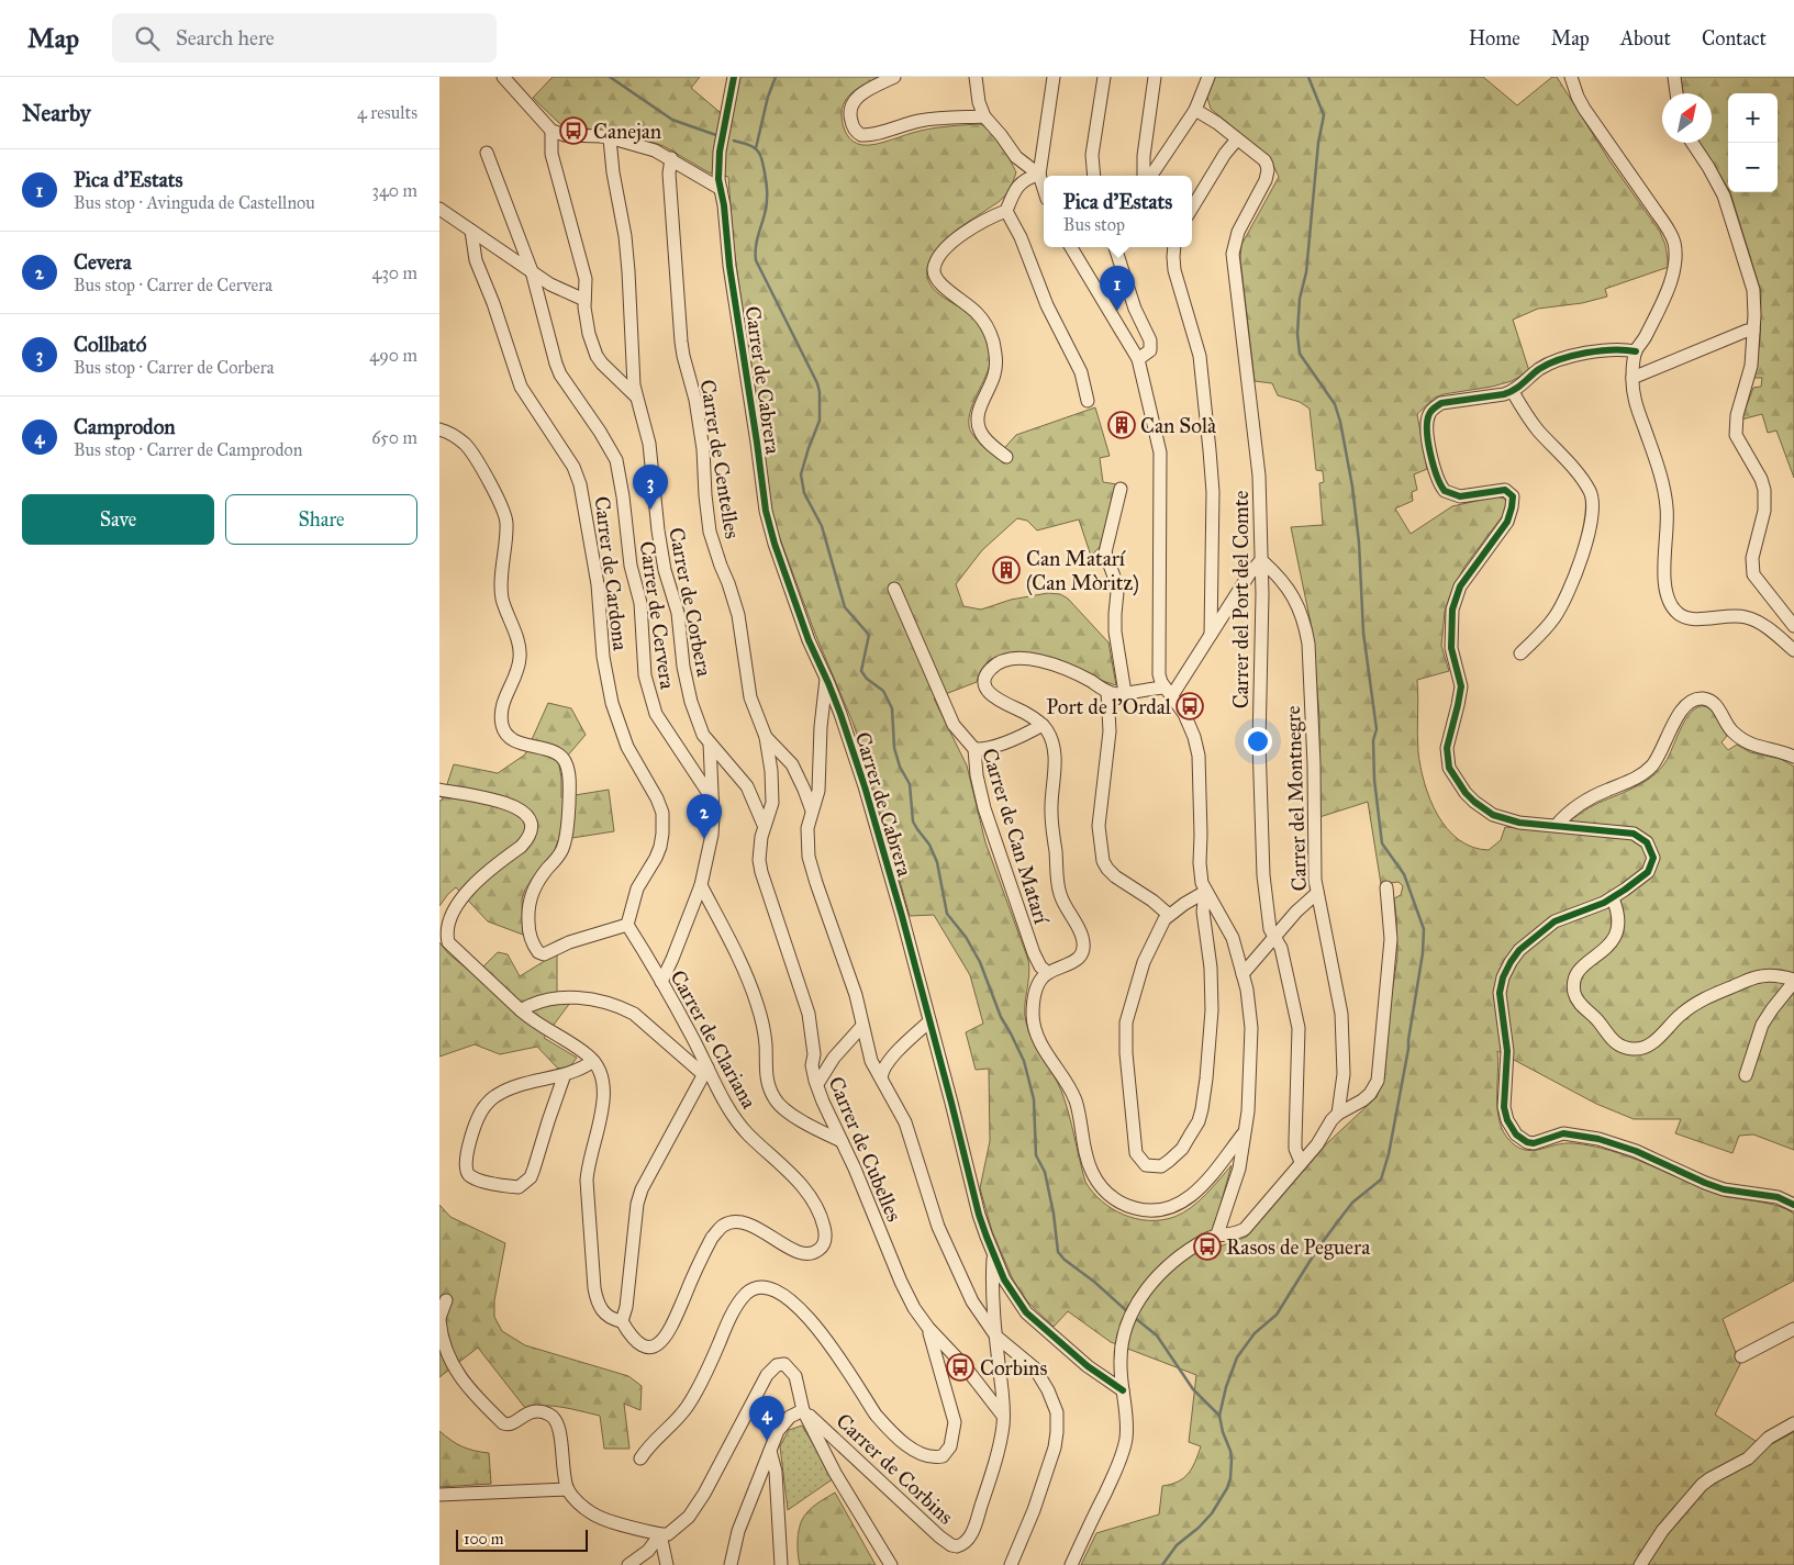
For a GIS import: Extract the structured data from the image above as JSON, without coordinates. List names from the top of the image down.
{
  "streets": {
    "street": [
      "Carrer de Cabrera",
      "Carrer de Centelles",
      "Carrer de Cardona",
      "Carrer del Port del Comte",
      "Carrer de Corbera",
      "Carrer de Cervera",
      "Carrer del Montnegre",
      "Carrer de Can Matarí",
      "Carrer de Clariana",
      "Carrer de Cubelles",
      "Carrer de Corbins"
    ]
  },
  "crossings": [
    ["Carrer de Cabrera", "Carrer de Cubelles"],
    ["Carrer de Cabrera", "Carrer de Corbins"],
    ["Carrer de Centelles", "Carrer de Cubelles"],
    ["Carrer de Cardona", "Carrer de Clariana"],
    ["Carrer del Port del Comte", "Carrer del Montnegre"],
    ["Carrer de Corbera", "Carrer de Cubelles"],
    ["Carrer de Cubelles", "Carrer de Corbins"]
  ],
  "places": {
    "bus stop": [
      "Canejan",
      "Port de l'Ordal",
      "Rasos de Peguera",
      "Corbins"
    ],
    "building": ["Can Solà", "Can Matarí (Can Mòritz)"]
  },
  "scale_bar": "100 m",
  "north": "top right",
  "page": {
    "header": "Map",
    "search": "Search here",
    "nav": [
      "Home",
      "Map",
      "About",
      "Contact"
    ],
    "heading": ["Nearby", "4 results"],
    "map_buttons": ["+", "−"],
    "list": [
      {
        "mark": "1",
        "name": "Pica d'Estats",
        "note": "Bus stop · Avinguda de Castellnou",
        "value": "340 m"
      },
      {
        "mark": "2",
        "name": "Cevera",
        "note": "Bus stop · Carrer de Cervera",
        "value": "430 m"
      },
      {
        "mark": "3",
        "name": "Collbató",
        "note": "Bus stop · Carrer de Corbera",
        "value": "490 m"
      },
      {
        "mark": "4",
        "name": "Camprodon",
        "note": "Bus stop · Carrer de Camprodon",
        "value": "650 m"
      }
    ],
    "popup": ["Pica d'Estats", "Bus stop"],
    "pins": [
      "1",
      "3",
      "2",
      "4"
    ],
    "buttons": ["Save", "Share"],
    "scale": "100 m"
  }
}
